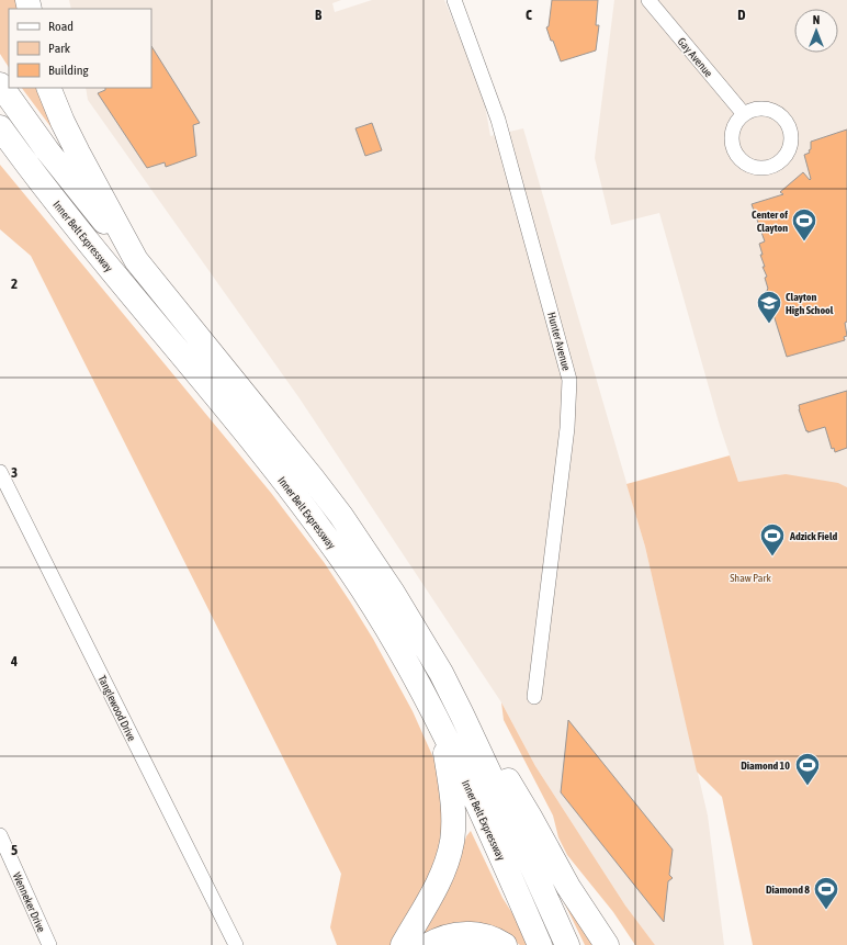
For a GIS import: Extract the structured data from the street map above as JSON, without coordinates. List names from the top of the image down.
{
  "streets": {
    "highway": ["Inner Belt Expressway"],
    "street": [
      "Gay Avenue",
      "Hunter Avenue",
      "Tanglewood Drive",
      "Wenneker Drive"
    ]
  },
  "parks": ["Shaw Park"],
  "places": {
    "sports": [
      "Center of Clayton",
      "Adzick Field",
      "Diamond 10",
      "Diamond 8"
    ],
    "school or university": ["Clayton High School"]
  },
  "legend": ["Road", "Park", "Building"],
  "north": "top",
  "grid": {
    "columns": ["B", "C", "D"],
    "rows": [
      "2",
      "3",
      "4",
      "5"
    ]
  }
}
